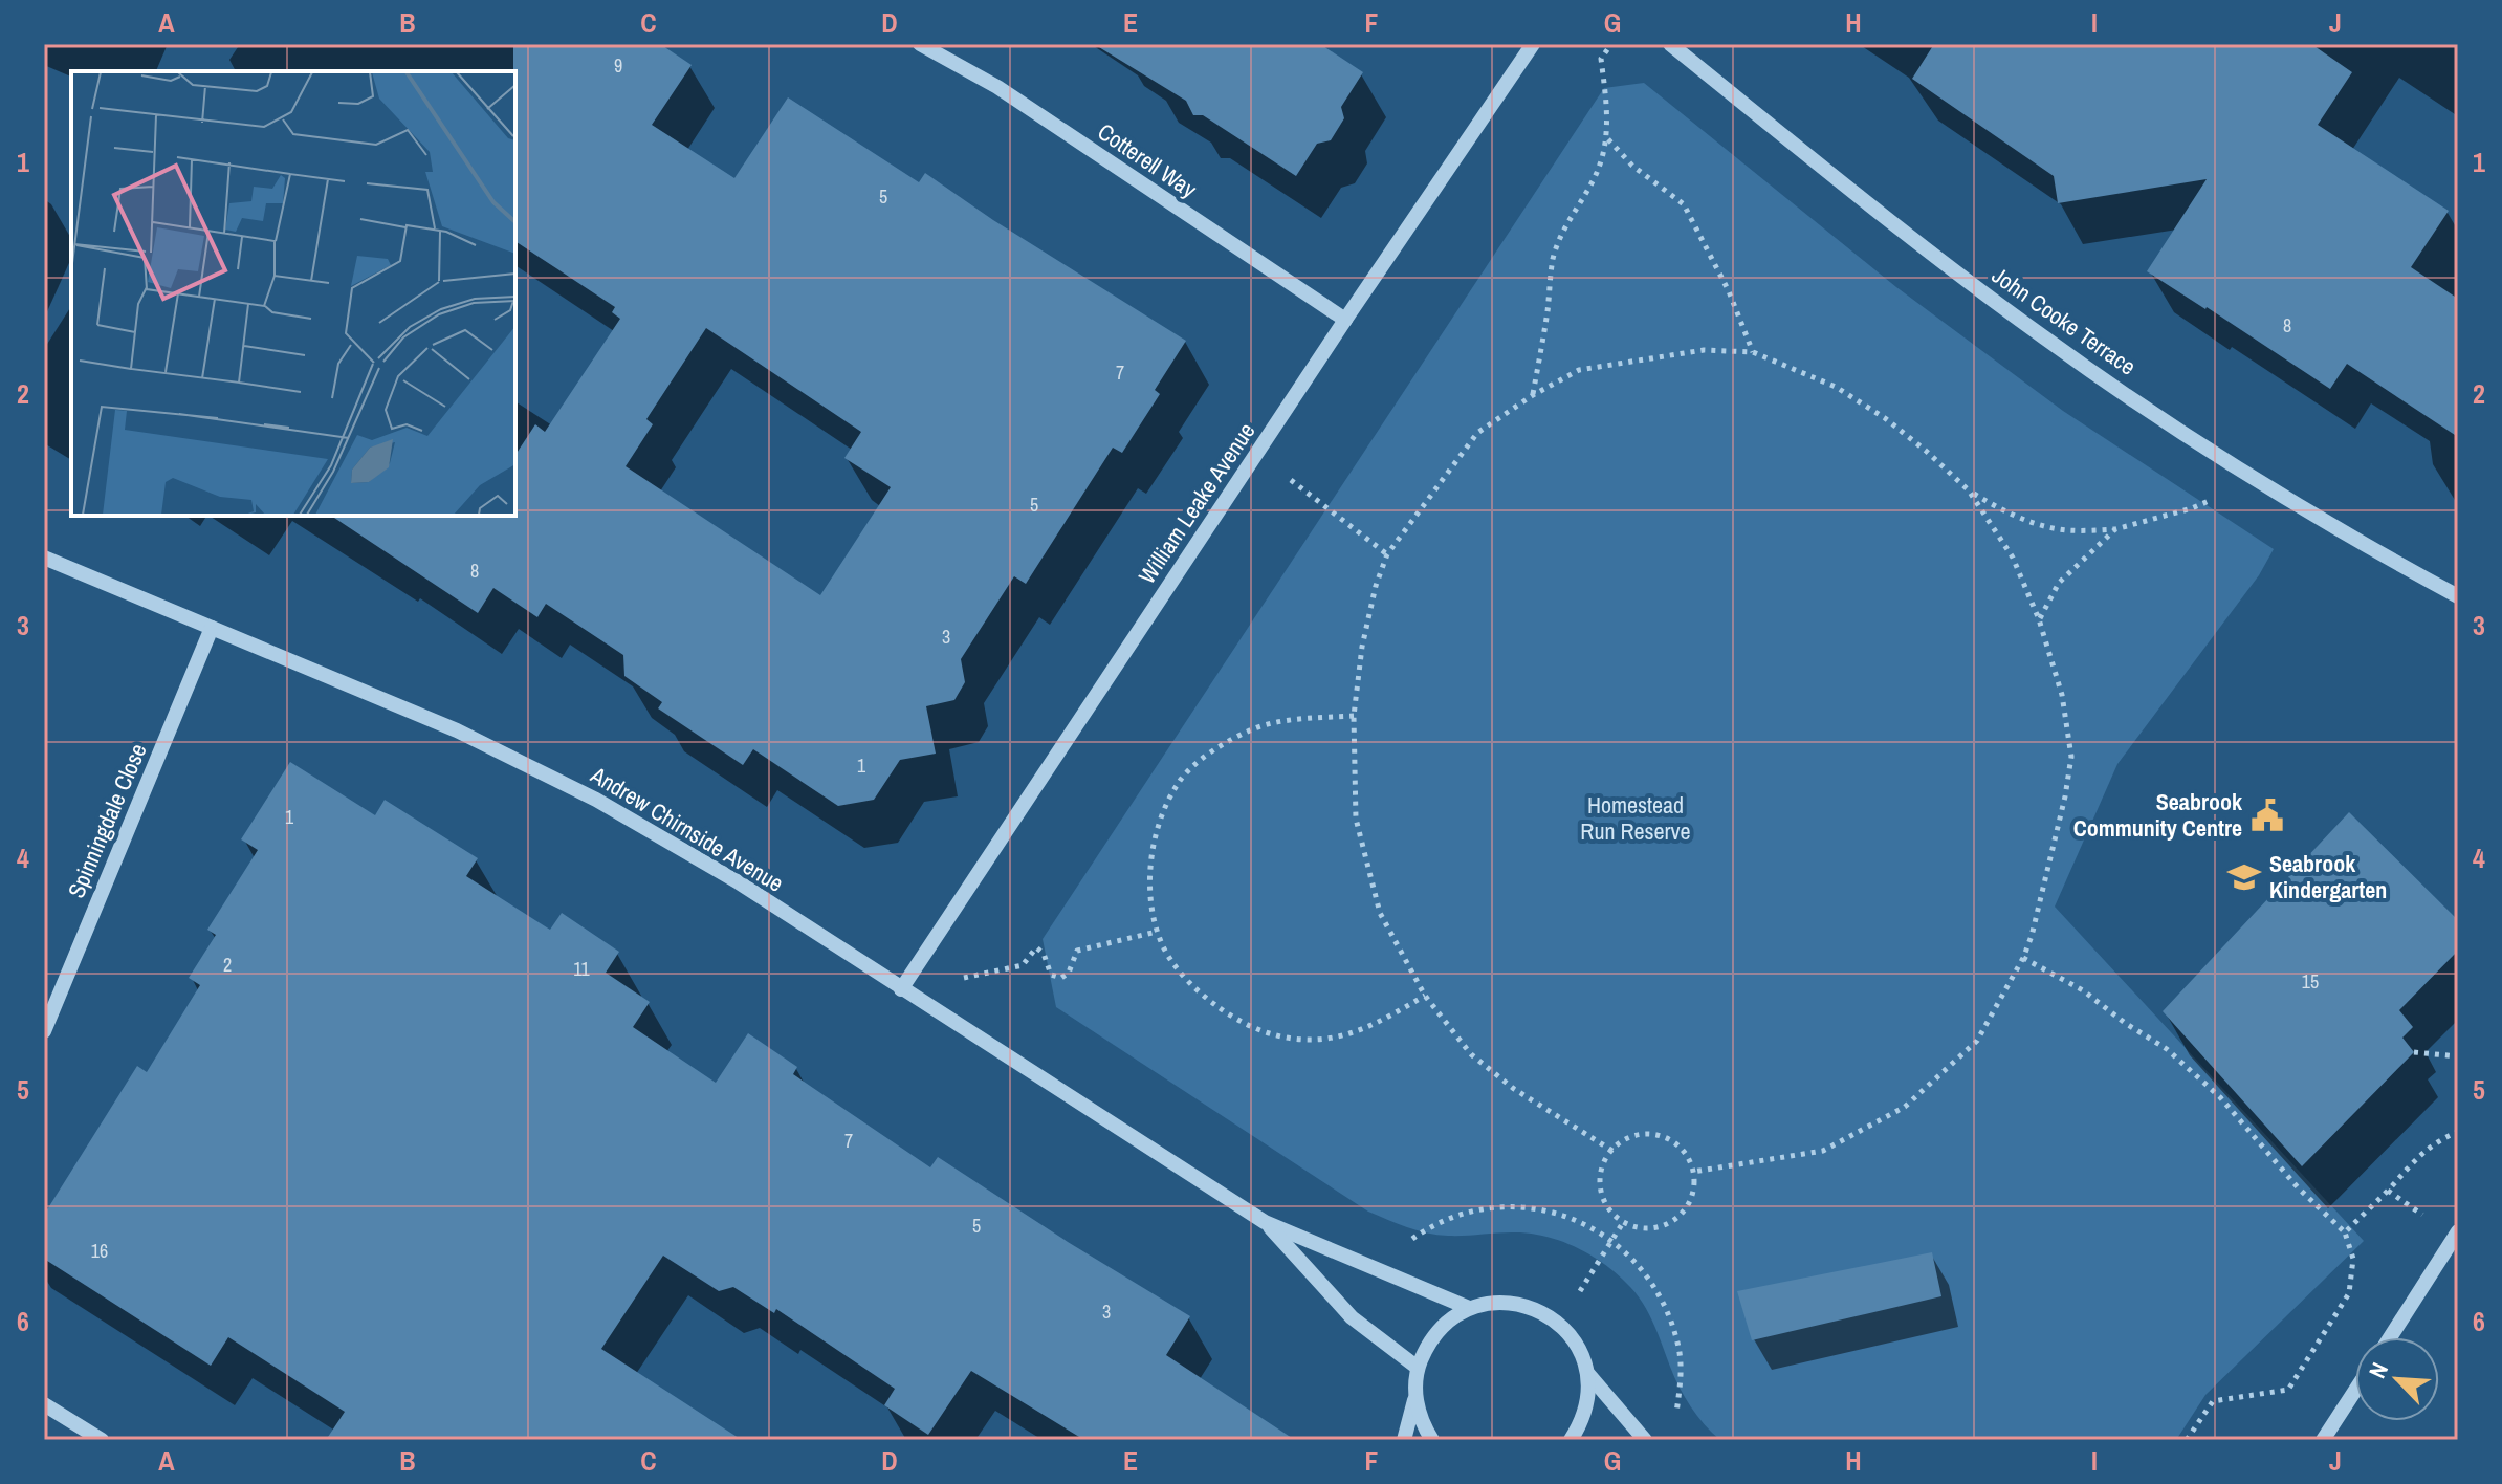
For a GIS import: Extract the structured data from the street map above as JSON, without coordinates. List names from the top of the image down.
{
  "streets": {
    "street": [
      "Cotterell Way",
      "John Cooke Terrace",
      "William Leake Avenue",
      "Spinningdale Close",
      "Andrew Chirnside Avenue"
    ]
  },
  "crossings": [
    ["Cotterell Way", "William Leake Avenue"],
    ["William Leake Avenue", "Andrew Chirnside Avenue"],
    ["Spinningdale Close", "Andrew Chirnside Avenue"]
  ],
  "parks": ["Homestead Run Reserve"],
  "places": {
    "public building": ["Seabrook Community Centre"],
    "school or university": ["Seabrook Kindergarten"]
  },
  "house_numbers": [
    "9",
    "5",
    "8",
    "7",
    "5",
    "8",
    "3",
    "1",
    "1",
    "2",
    "11",
    "15",
    "7",
    "5",
    "16",
    "3"
  ],
  "north": "top left",
  "grid": {
    "columns": [
      "A",
      "B",
      "C",
      "D",
      "E",
      "F",
      "G",
      "H",
      "I",
      "J"
    ],
    "rows": [
      "1",
      "2",
      "3",
      "4",
      "5",
      "6"
    ]
  }
}
